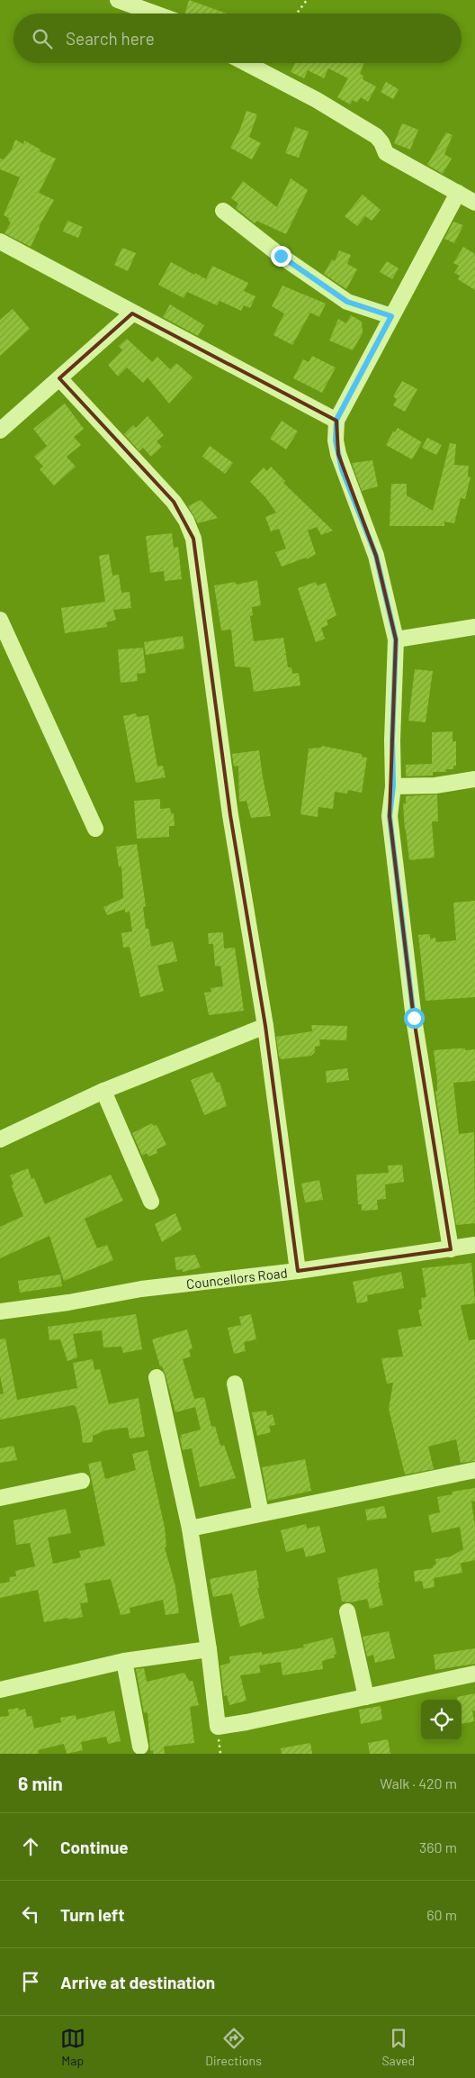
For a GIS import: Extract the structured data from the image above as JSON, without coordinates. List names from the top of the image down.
{
  "streets": {
    "street": ["Councellors Road"]
  },
  "page": {
    "search": "Search here",
    "heading": ["6 min", "Walk · 420 m"],
    "list": [
      ["Continue", "360 m"],
      ["Turn left", "60 m"],
      "Arrive at destination"
    ],
    "nav": ["Map", "Directions", "Saved"]
  }
}
